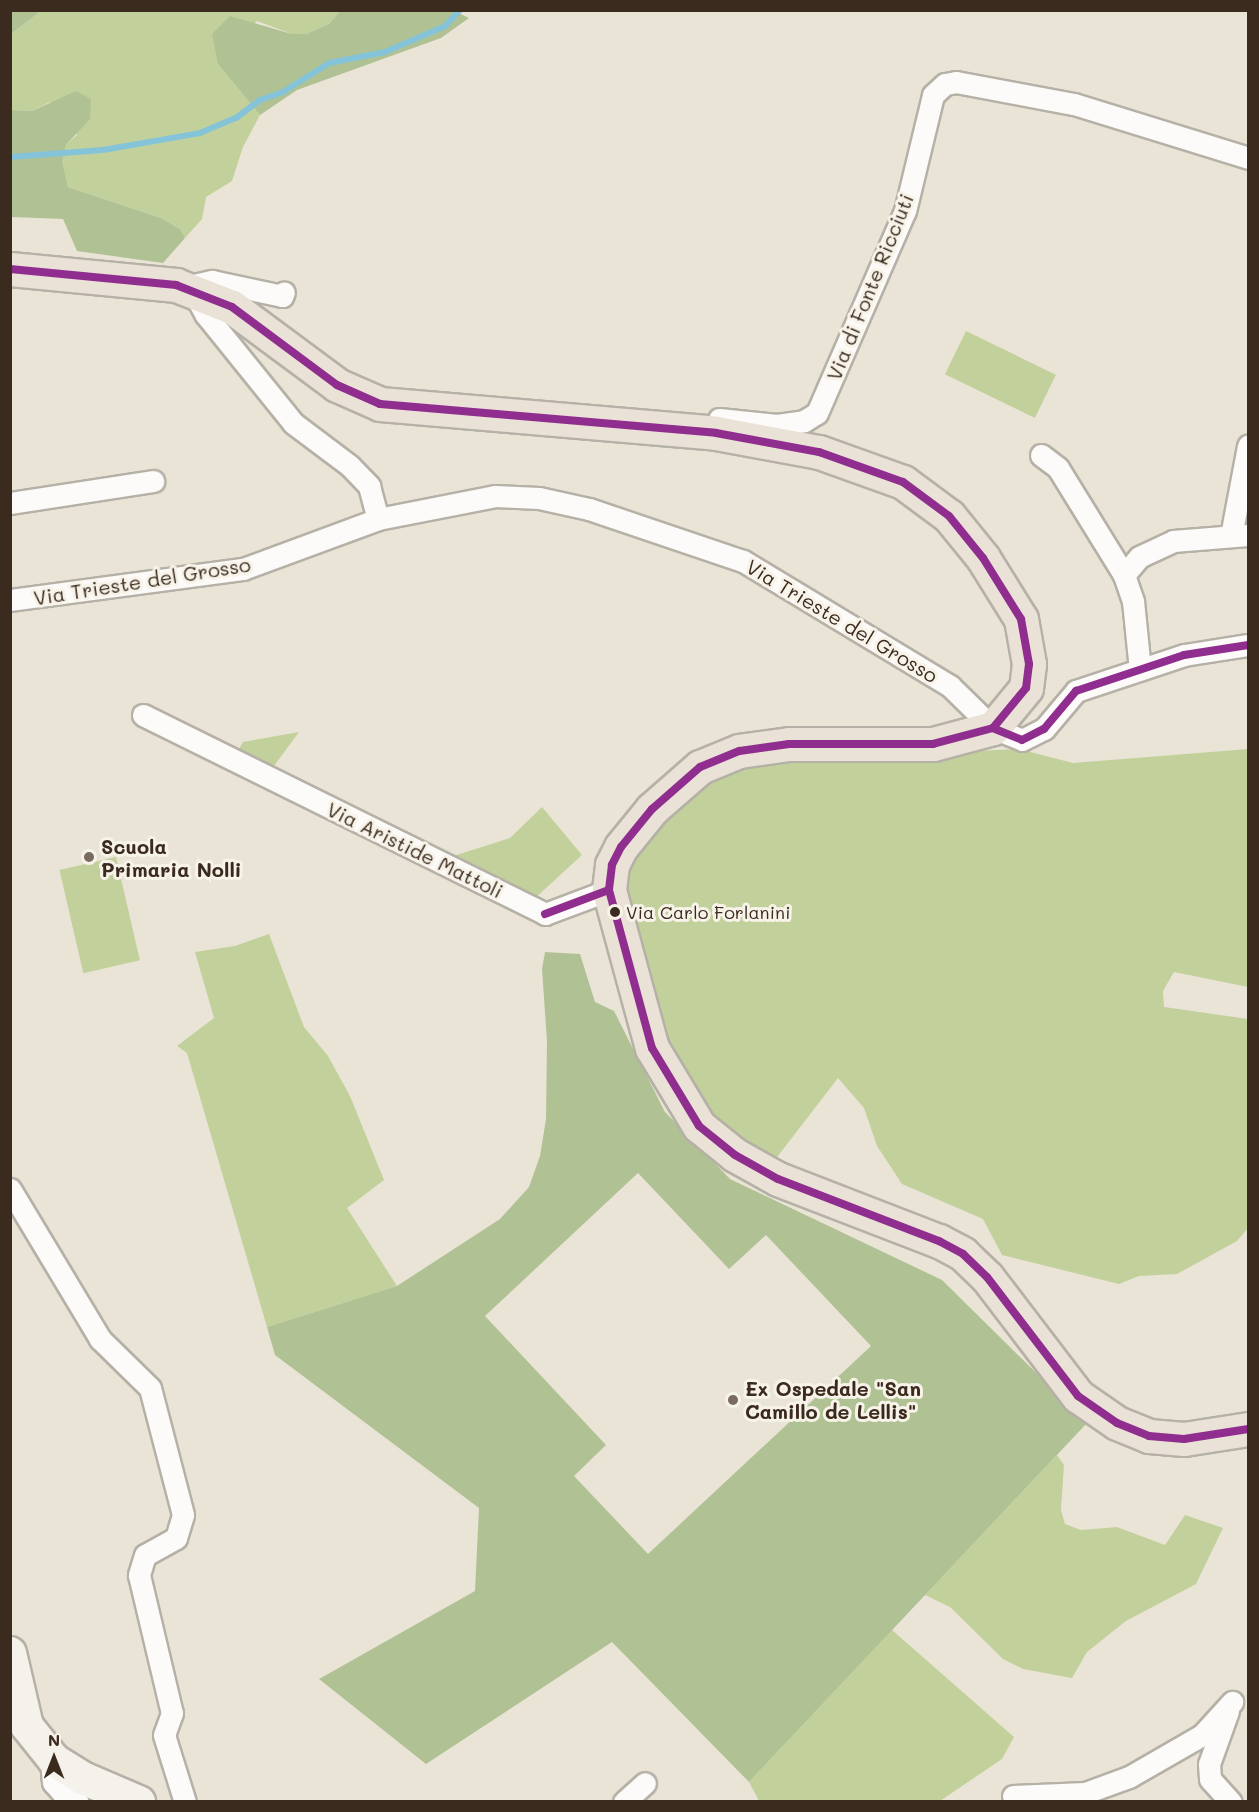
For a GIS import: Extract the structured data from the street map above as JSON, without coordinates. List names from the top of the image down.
{
  "streets": {
    "street": ["Via di Fonte Ricciuti", "Via Trieste del Grosso", "Via Aristide Mattoli"]
  },
  "places": ["Scuola Primaria Nolli", "Via Carlo Forlanini", "Ex Ospedale \"San Camillo de Lellis\""],
  "north": "top"
}
